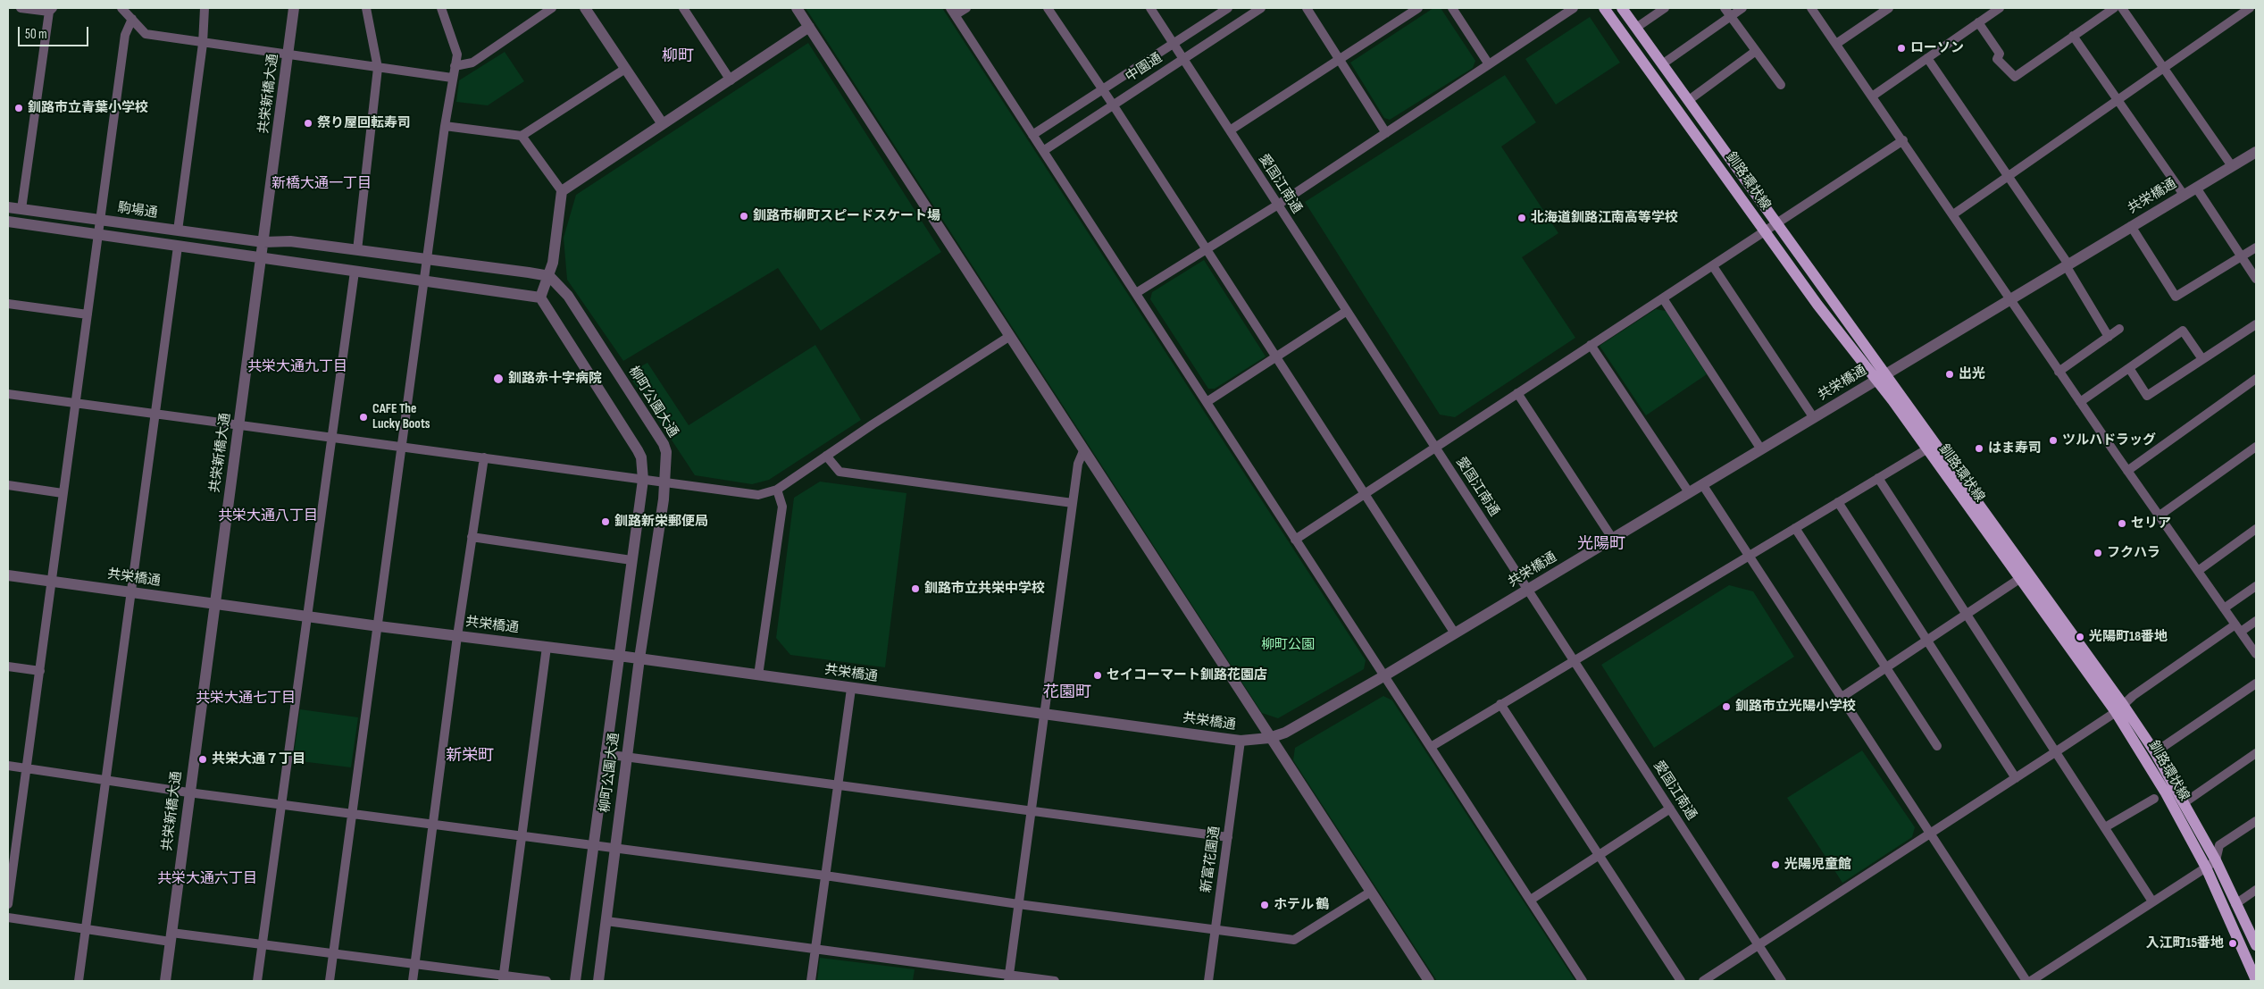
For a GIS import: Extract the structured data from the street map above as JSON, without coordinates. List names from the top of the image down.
{
  "streets": {
    "main road": ["釧路環状線"],
    "street": [
      "中園通",
      "共栄新橋大通",
      "愛国江南通",
      "共栄橋通",
      "駒場通",
      "柳町公園大通",
      "新富花園通"
    ]
  },
  "crossings": [
    ["中園通", "愛国江南通"],
    ["共栄新橋大通", "共栄橋通"],
    ["共栄新橋大通", "駒場通"],
    ["釧路環状線", "共栄橋通"],
    ["愛国江南通", "共栄橋通"],
    ["共栄橋通", "柳町公園大通"],
    ["共栄橋通", "新富花園通"]
  ],
  "districts": [
    "柳町",
    "新橋大通一丁目",
    "共栄大通九丁目",
    "共栄大通八丁目",
    "光陽町",
    "花園町",
    "共栄大通七丁目",
    "新栄町",
    "共栄大通六丁目"
  ],
  "parks": ["柳町公園"],
  "places": [
    "ローソン",
    "釧路市立青葉小学校",
    "祭り屋回転寿司",
    "釧路市柳町スピードスケート場",
    "北海道釧路江南高等学校",
    "出光",
    "釧路赤十字病院",
    "CAFE The Lucky Boots",
    "ツルハドラッグ",
    "はま寿司",
    "釧路新栄郵便局",
    "セリア",
    "フクハラ",
    "釧路市立共栄中学校",
    "光陽町18番地",
    "セイコーマート釧路花園店",
    "釧路市立光陽小学校",
    "共栄大通７丁目",
    "光陽児童館",
    "ホテル 鶴",
    "入江町15番地"
  ],
  "scale_bar": "50 m"
}
